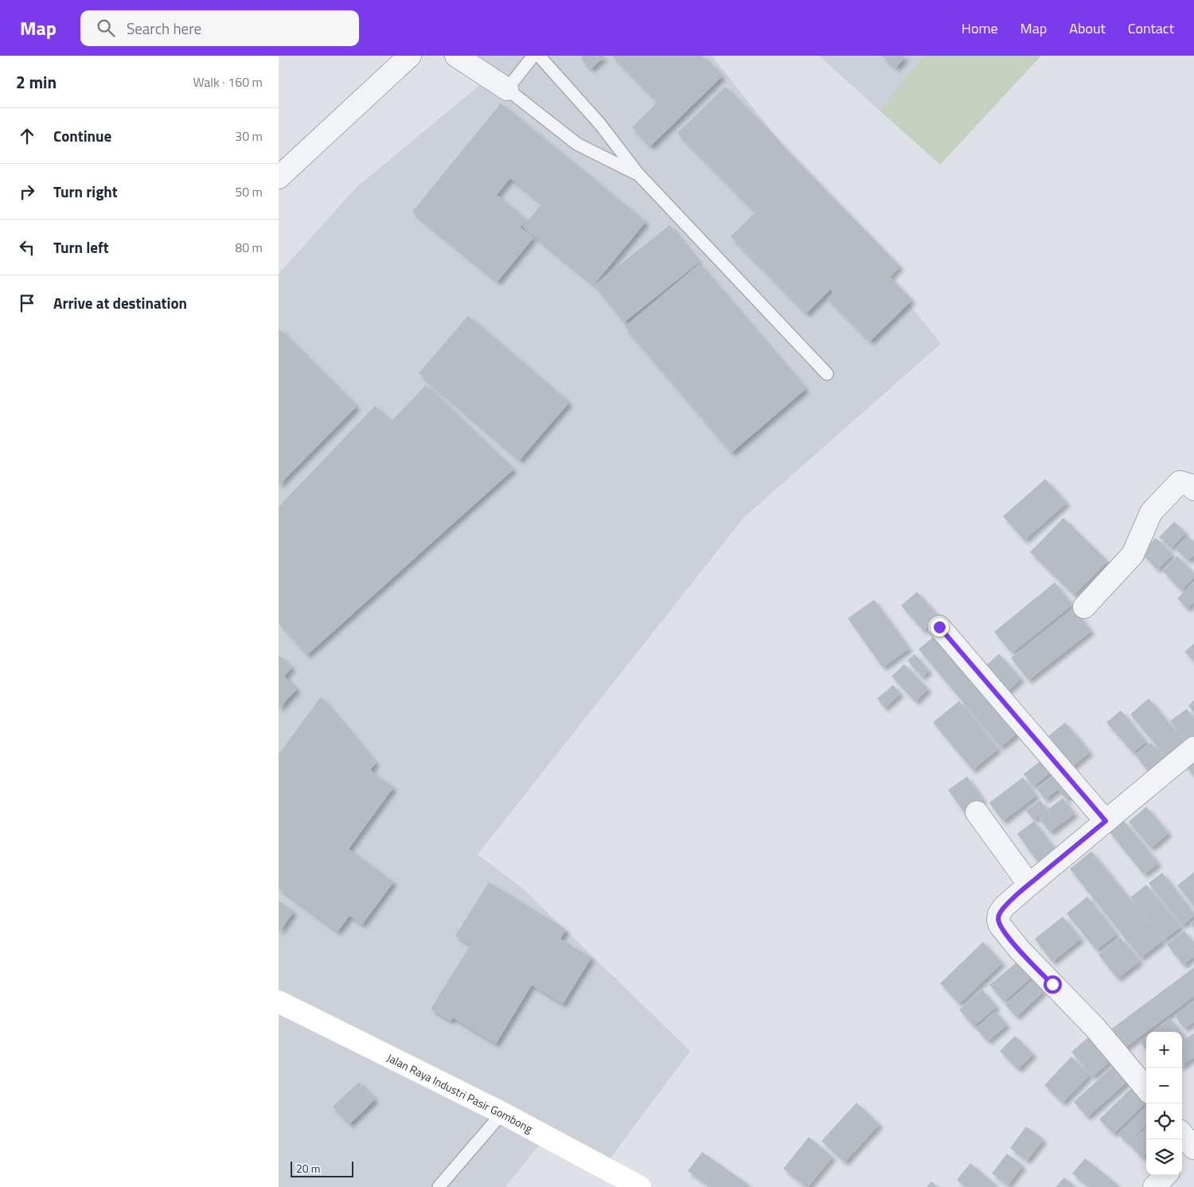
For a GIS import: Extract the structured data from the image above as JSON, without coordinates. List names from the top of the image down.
{
  "streets": {
    "main road": ["Jalan Raya Industri Pasir Gombong"]
  },
  "scale_bar": "20 m",
  "page": {
    "header": "Map",
    "search": "Search here",
    "nav": [
      "Home",
      "Map",
      "About",
      "Contact"
    ],
    "heading": ["2 min", "Walk · 160 m"],
    "list": [
      ["Continue", "30 m"],
      ["Turn right", "50 m"],
      ["Turn left", "80 m"],
      "Arrive at destination"
    ],
    "map_buttons": ["+", "−"],
    "scale": "20 m"
  }
}
